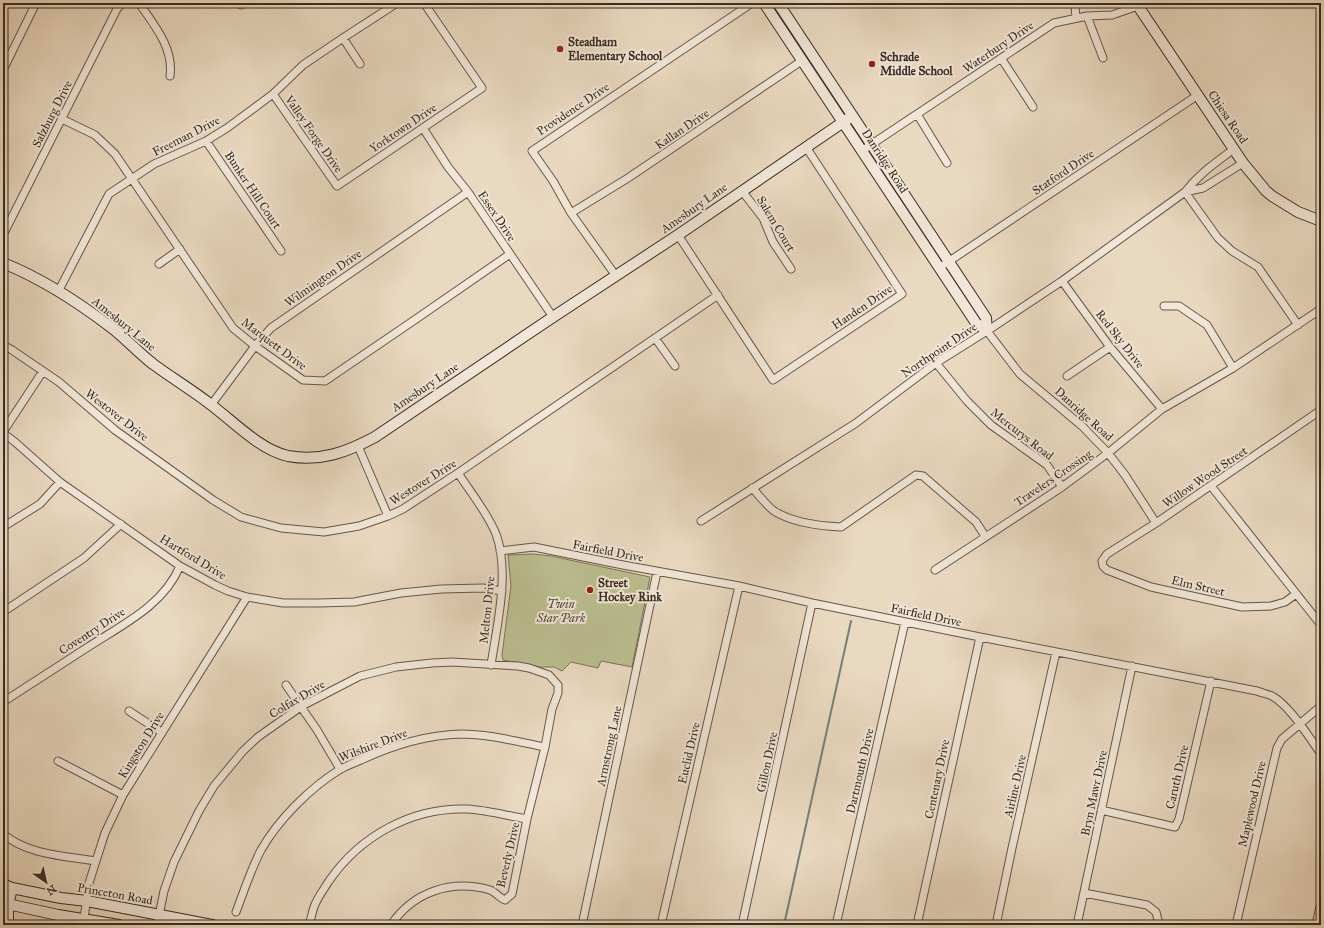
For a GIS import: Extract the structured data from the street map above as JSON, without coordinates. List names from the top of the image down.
{
  "streets": {
    "street": [
      "Waterbury Drive",
      "Providence Drive",
      "Salzburg Drive",
      "Chiesa Road",
      "Yorktown Drive",
      "Kallan Drive",
      "Valley Forge Drive",
      "Freeman Drive",
      "Danridge Road",
      "Statford Drive",
      "Bunker Hill Court",
      "Amesbury Lane",
      "Essex Drive",
      "Salem Court",
      "Wilmington Drive",
      "Handen Drive",
      "Red Sky Drive",
      "Marquett Drive",
      "Northpoint Drive",
      "Westover Drive",
      "Mercurys Road",
      "Willow Wood Street",
      "Travelers Crossing",
      "Fairfield Drive",
      "Hartford Drive",
      "Elm Street",
      "Melton Drive",
      "Coventry Drive",
      "Colfax Drive",
      "Kingston Drive",
      "Wilshire Drive",
      "Armstrong Lane",
      "Euclid Drive",
      "Gillon Drive",
      "Dartmouth Drive",
      "Caruth Drive",
      "Centenary Drive",
      "Airline Drive",
      "Bryn Mawr Drive",
      "Maplewood Drive",
      "Beverly Drive",
      "Princeton Road"
    ]
  },
  "crossings": [
    ["Waterbury Drive", "Chiesa Road"],
    ["Waterbury Drive", "Danridge Road"],
    ["Providence Drive", "Kallan Drive"],
    ["Providence Drive", "Amesbury Lane"],
    ["Salzburg Drive", "Marquett Drive"],
    ["Chiesa Road", "Statford Drive"],
    ["Chiesa Road", "Northpoint Drive"],
    ["Yorktown Drive", "Valley Forge Drive"],
    ["Yorktown Drive", "Essex Drive"],
    ["Kallan Drive", "Danridge Road"],
    ["Valley Forge Drive", "Freeman Drive"],
    ["Freeman Drive", "Bunker Hill Court"],
    ["Freeman Drive", "Amesbury Lane"],
    ["Freeman Drive", "Marquett Drive"],
    ["Danridge Road", "Statford Drive"],
    ["Danridge Road", "Amesbury Lane"],
    ["Danridge Road", "Northpoint Drive"],
    ["Danridge Road", "Willow Wood Street"],
    ["Danridge Road", "Travelers Crossing"],
    ["Amesbury Lane", "Essex Drive"],
    ["Amesbury Lane", "Salem Court"],
    ["Amesbury Lane", "Wilmington Drive"],
    ["Amesbury Lane", "Handen Drive"],
    ["Essex Drive", "Wilmington Drive"],
    ["Essex Drive", "Marquett Drive"],
    ["Wilmington Drive", "Marquett Drive"],
    ["Handen Drive", "Westover Drive"],
    ["Red Sky Drive", "Northpoint Drive"],
    ["Red Sky Drive", "Travelers Crossing"],
    ["Northpoint Drive", "Mercurys Road"],
    ["Westover Drive", "Melton Drive"],
    ["Mercurys Road", "Travelers Crossing"],
    ["Willow Wood Street", "Elm Street"],
    ["Fairfield Drive", "Melton Drive"],
    ["Fairfield Drive", "Armstrong Lane"],
    ["Fairfield Drive", "Euclid Drive"],
    ["Fairfield Drive", "Gillon Drive"],
    ["Fairfield Drive", "Dartmouth Drive"],
    ["Fairfield Drive", "Caruth Drive"],
    ["Fairfield Drive", "Centenary Drive"],
    ["Fairfield Drive", "Airline Drive"],
    ["Fairfield Drive", "Bryn Mawr Drive"],
    ["Fairfield Drive", "Maplewood Drive"],
    ["Hartford Drive", "Melton Drive"],
    ["Hartford Drive", "Coventry Drive"],
    ["Hartford Drive", "Kingston Drive"],
    ["Melton Drive", "Colfax Drive"],
    ["Colfax Drive", "Beverly Drive"],
    ["Colfax Drive", "Princeton Road"],
    ["Kingston Drive", "Princeton Road"],
    ["Wilshire Drive", "Beverly Drive"],
    ["Caruth Drive", "Bryn Mawr Drive"]
  ],
  "parks": ["Twin Star Park"],
  "places": ["Steadham Elementary School", "Schrade Middle School", "Street Hockey Rink"],
  "north": "bottom right"
}
